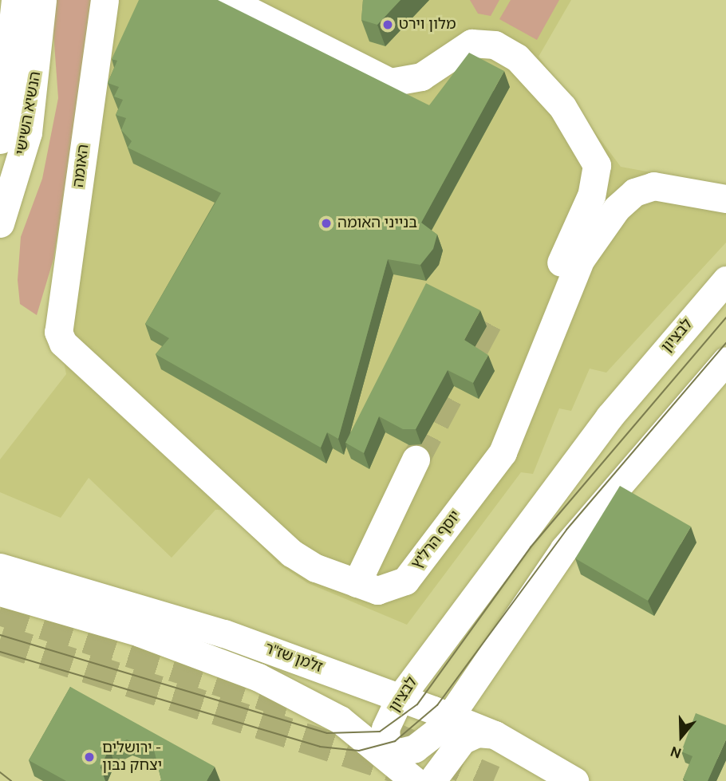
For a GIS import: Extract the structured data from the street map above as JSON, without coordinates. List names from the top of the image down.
{
  "streets": {
    "street": [
      "הנשיא השישי",
      "האומה",
      "לבציון",
      "יוסף הרליץ",
      "זלמן שז\"ר"
    ]
  },
  "crossings": [
    ["האומה", "יוסף הרליץ"],
    ["לבציון", "זלמן שז\"ר"]
  ],
  "places": ["מלון וירט", "בנייני האומה", "ירושלים - יצחק נבון"],
  "north": "bottom"
}
